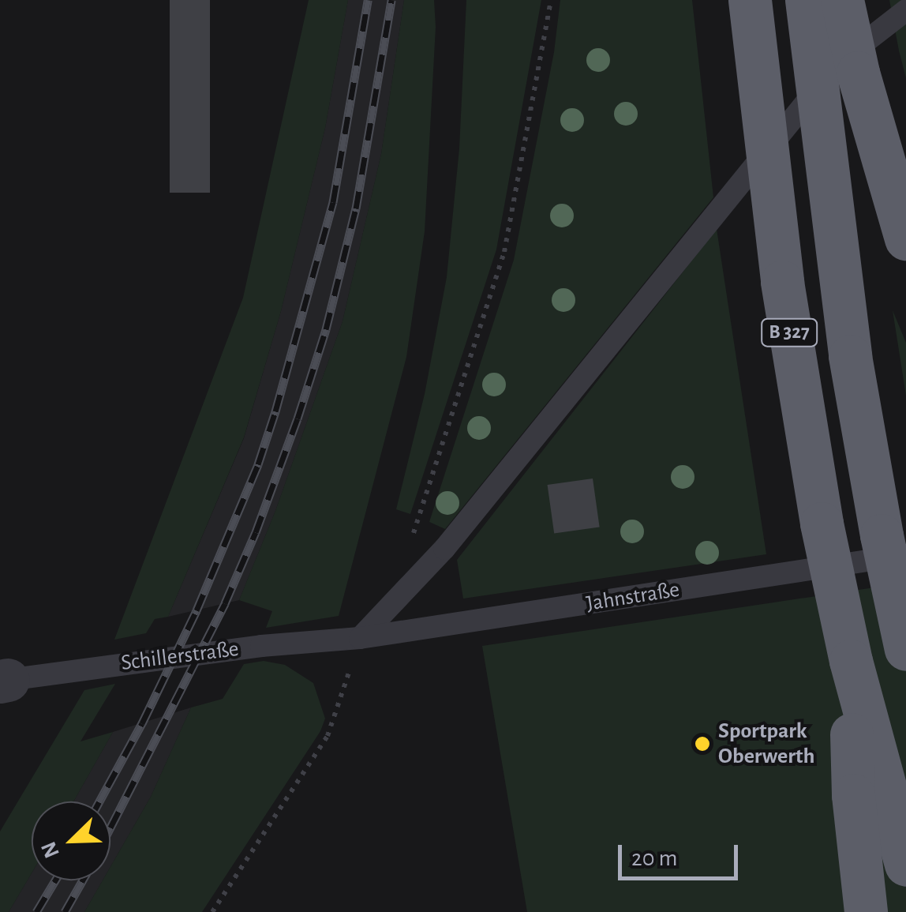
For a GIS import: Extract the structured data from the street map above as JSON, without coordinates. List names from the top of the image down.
{
  "streets": {
    "highway": ["B 327"],
    "lane": ["Jahnstraße", "Schillerstraße"]
  },
  "crossings": [
    ["Jahnstraße", "Schillerstraße"]
  ],
  "places": ["Sportpark Oberwerth"],
  "scale_bar": "20 m",
  "north": "bottom left"
}
